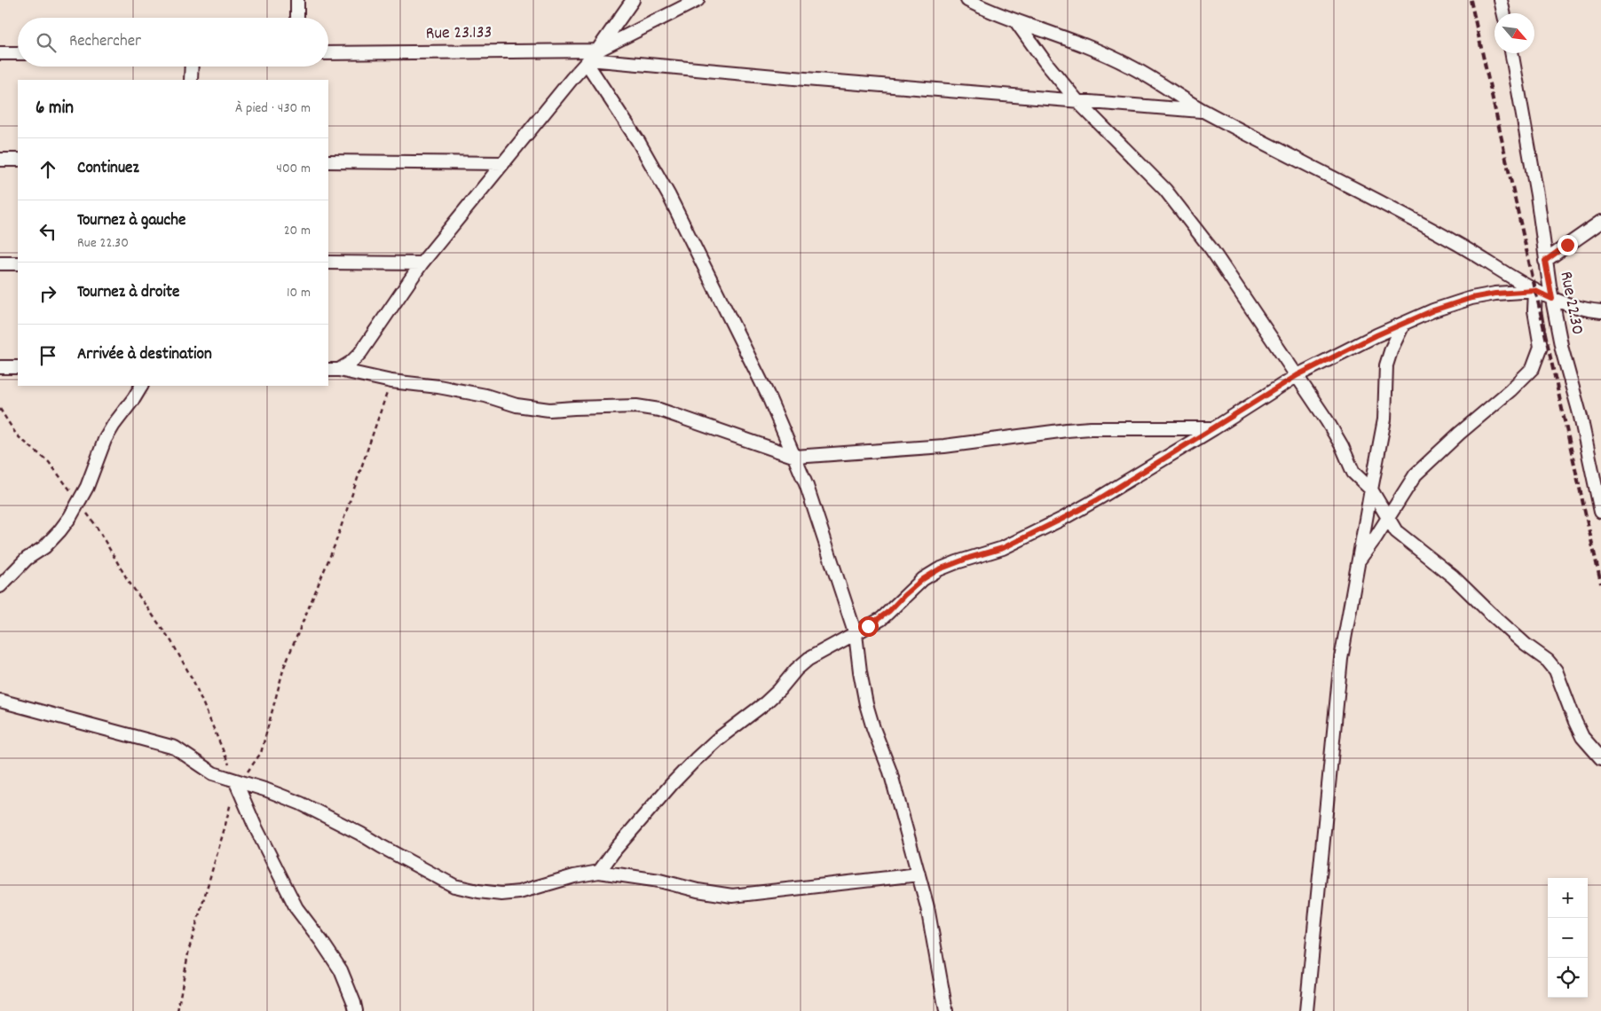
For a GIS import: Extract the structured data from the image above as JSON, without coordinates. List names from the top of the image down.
{
  "streets": {
    "street": ["Rue 23.133", "Rue 22.30"]
  },
  "north": "bottom right",
  "page": {
    "search": "Rechercher",
    "heading": ["6 min", "À pied · 430 m"],
    "list": [
      ["Continuez", "400 m"],
      ["Tournez à gauche", "Rue 22.30", "20 m"],
      ["Tournez à droite", "10 m"],
      "Arrivée à destination"
    ],
    "map_buttons": ["+", "−"]
  }
}
